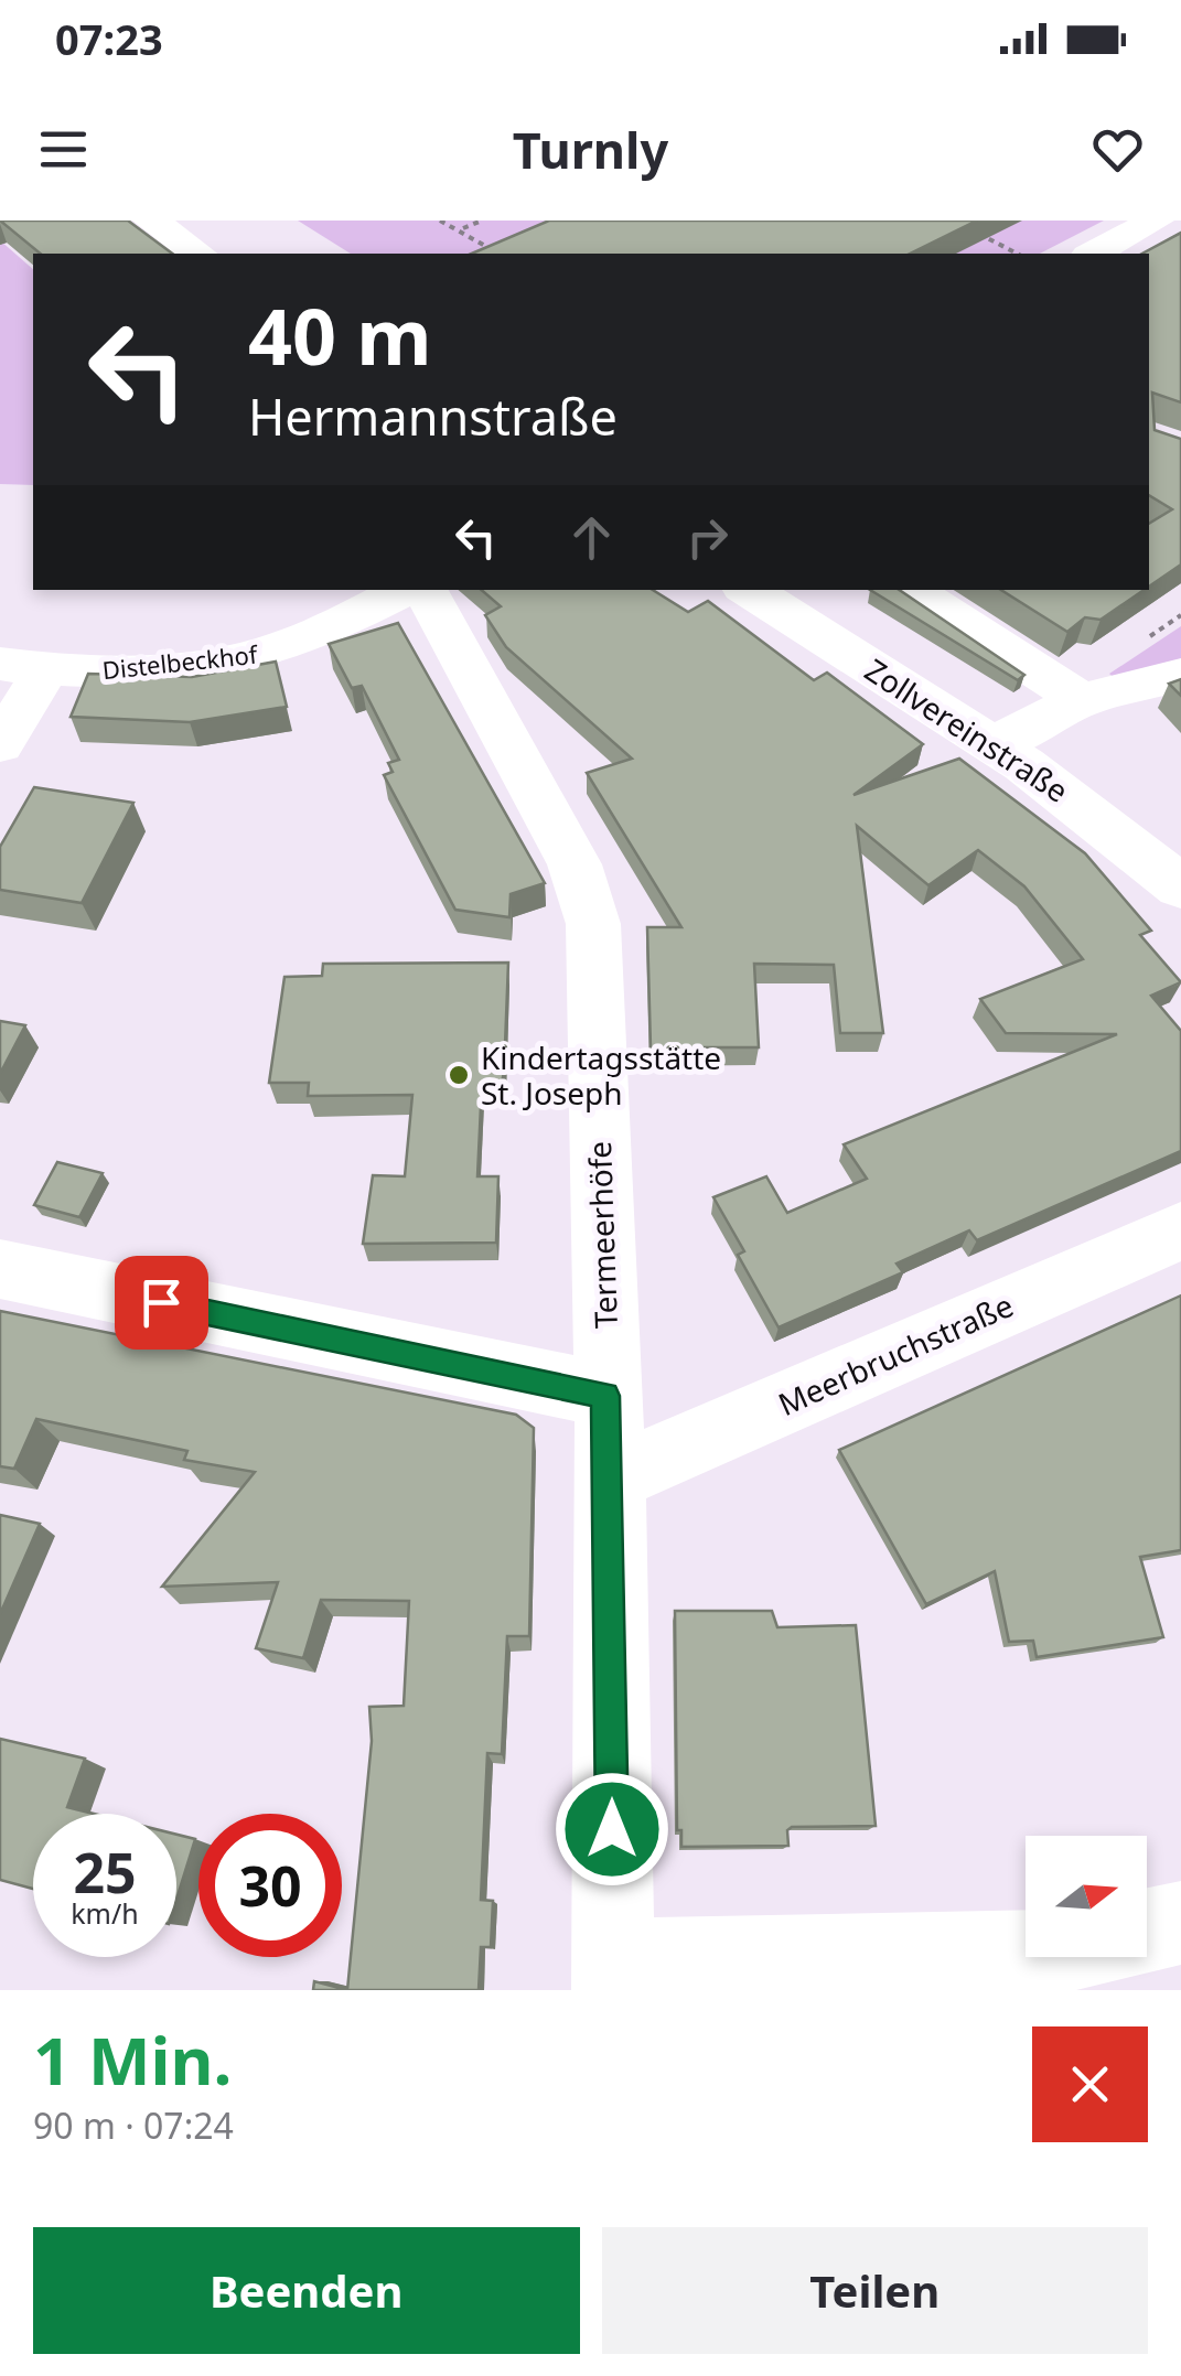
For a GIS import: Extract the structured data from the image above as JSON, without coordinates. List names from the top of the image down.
{
  "streets": {
    "street": [
      "Distelbeckhof",
      "Zollvereinstraße",
      "Termeerhöfe",
      "Meerbruchstraße"
    ]
  },
  "crossings": [
    ["Termeerhöfe", "Meerbruchstraße"]
  ],
  "places": ["Kindertagsstätte St. Joseph"],
  "north": "right",
  "page": {
    "status": "07:23",
    "header": "Turnly",
    "turn": ["40 m", "Hermannstraße"],
    "speed": "25 km/h",
    "limit": "30",
    "heading": ["1 Min.", "90 m · 07:24"],
    "buttons": ["Beenden", "Teilen"]
  }
}
